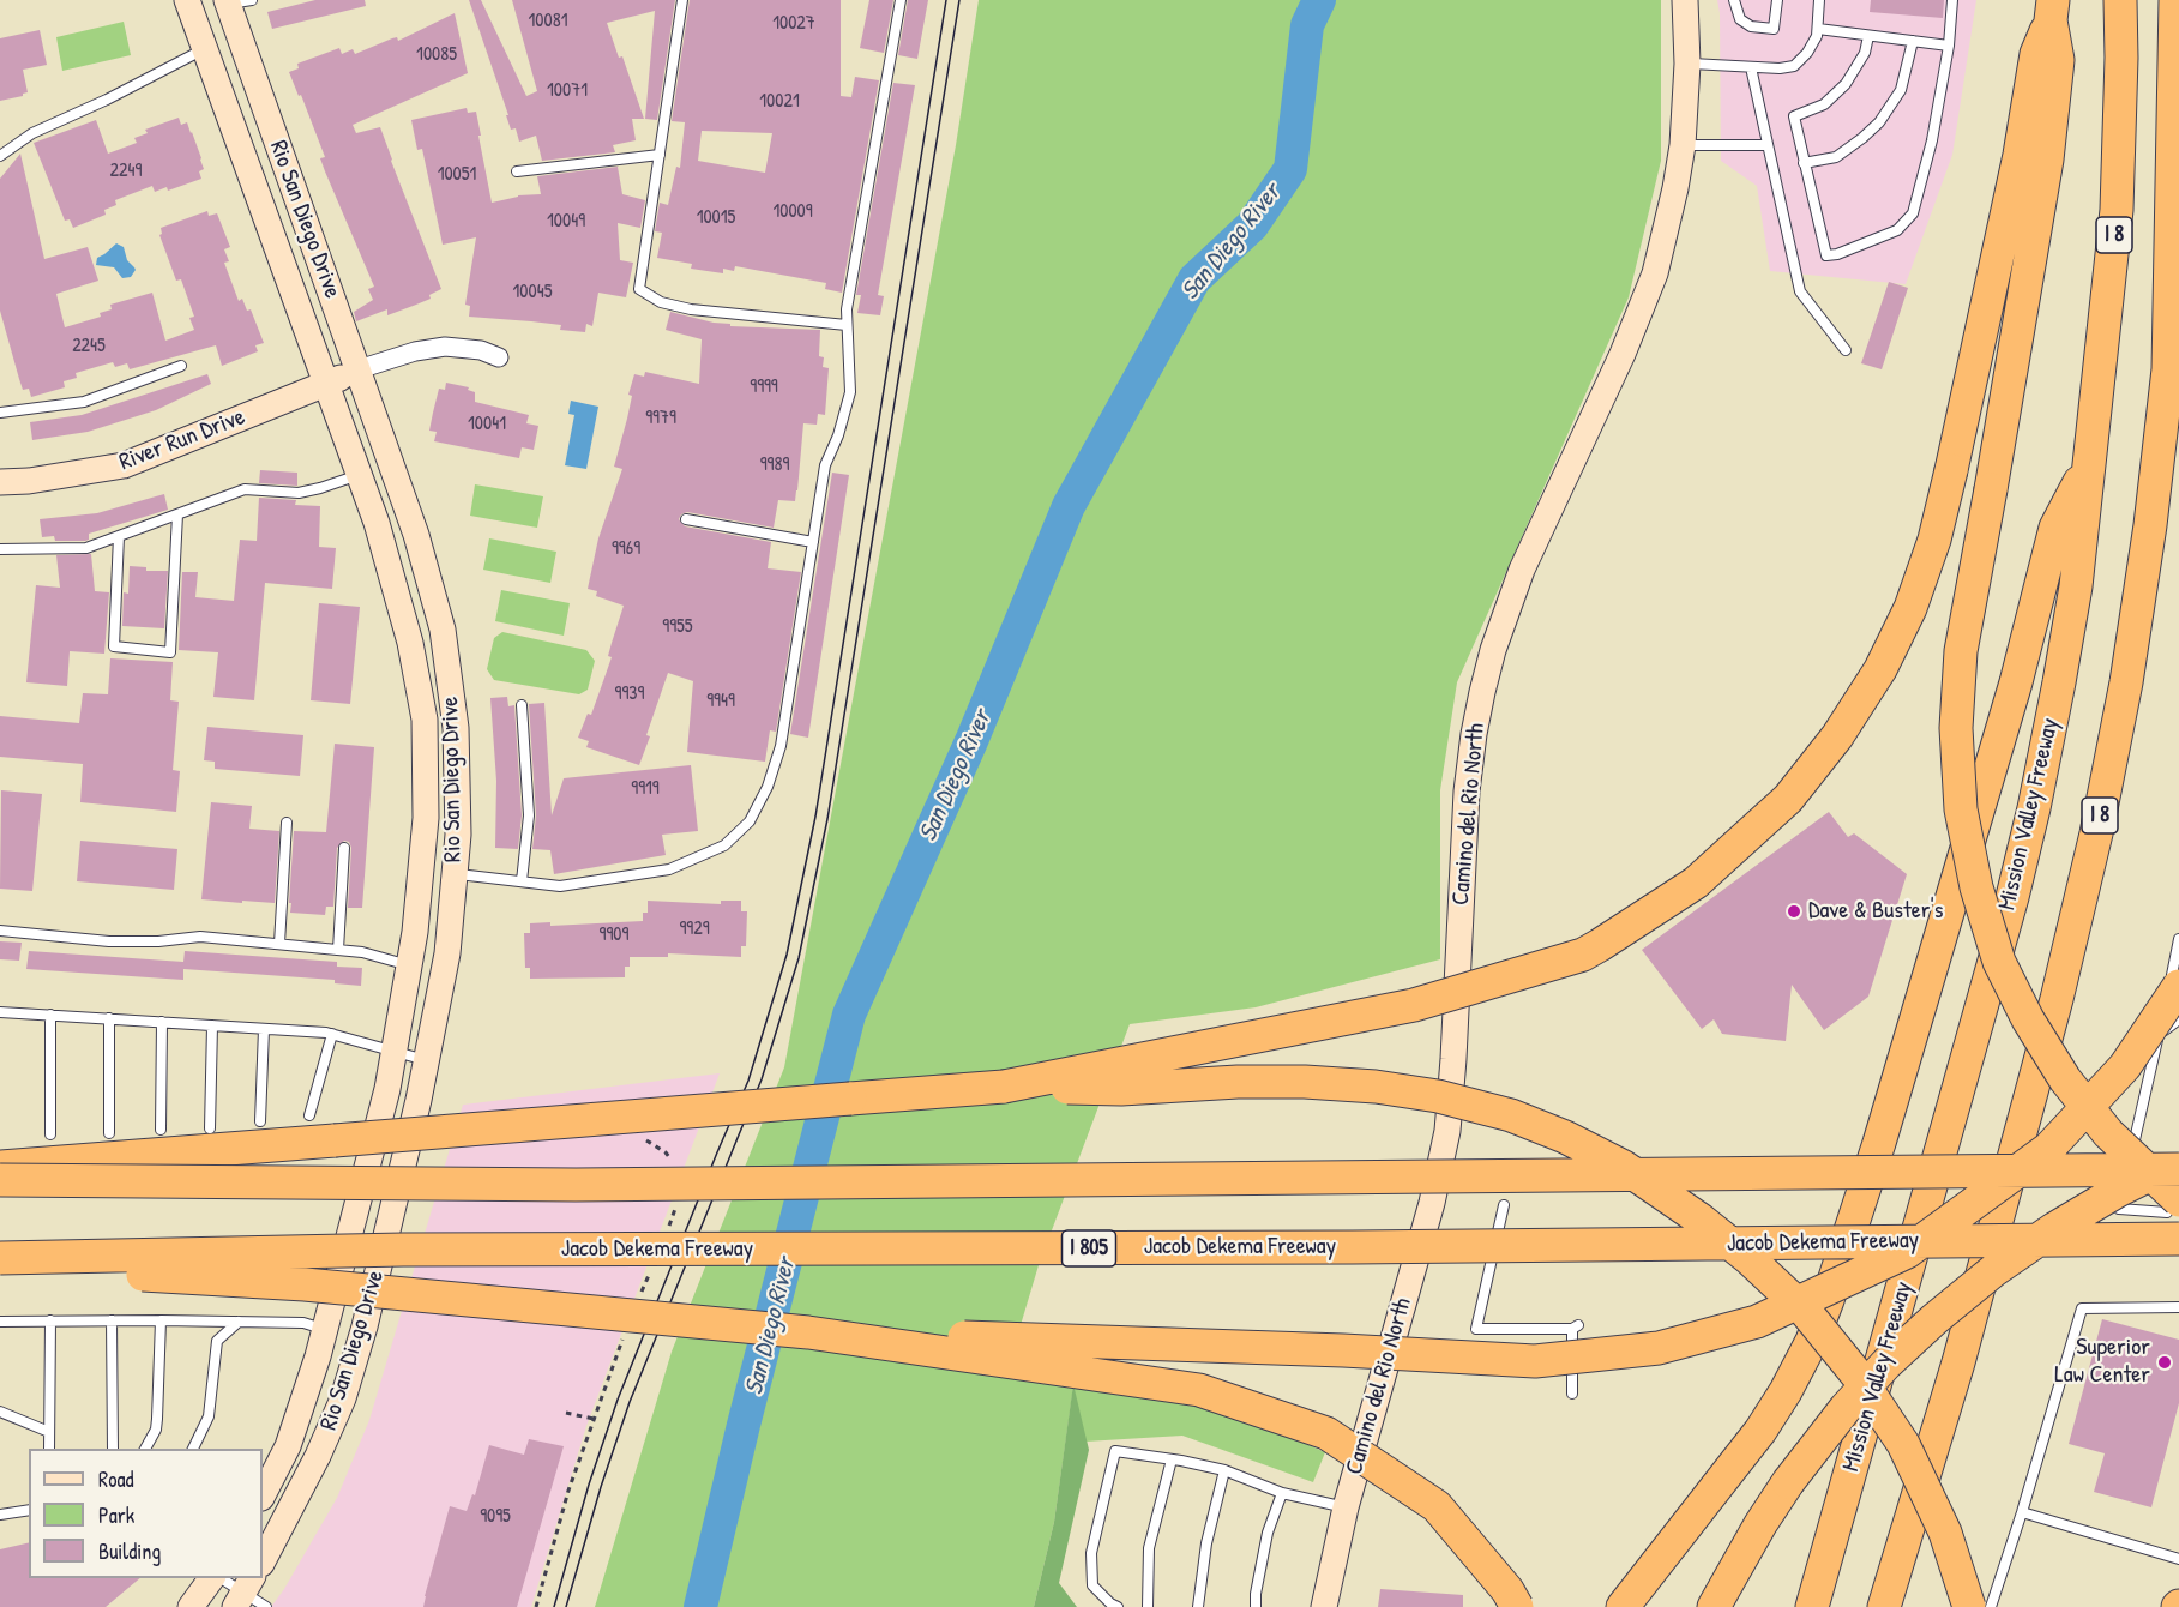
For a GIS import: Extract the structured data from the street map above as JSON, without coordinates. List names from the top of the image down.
{
  "streets": {
    "highway": [
      "I 8",
      "Mission Valley Freeway",
      "Jacob Dekema Freeway",
      "I 805"
    ],
    "main road": ["Rio San Diego Drive", "River Run Drive", "Camino del Rio North"]
  },
  "crossings": [
    ["Rio San Diego Drive", "River Run Drive"]
  ],
  "water": ["San Diego River"],
  "places": ["Dave & Buster's", "Superior Law Center"],
  "house_numbers": [
    "10081",
    "10027",
    "10085",
    "10071",
    "10021",
    "2249",
    "10051",
    "10009",
    "10015",
    "10049",
    "10045",
    "2245",
    "9999",
    "9979",
    "10041",
    "9989",
    "9969",
    "9955",
    "9939",
    "9949",
    "9919",
    "9929",
    "9909",
    "9095"
  ],
  "legend": ["Road", "Park", "Building"]
}
